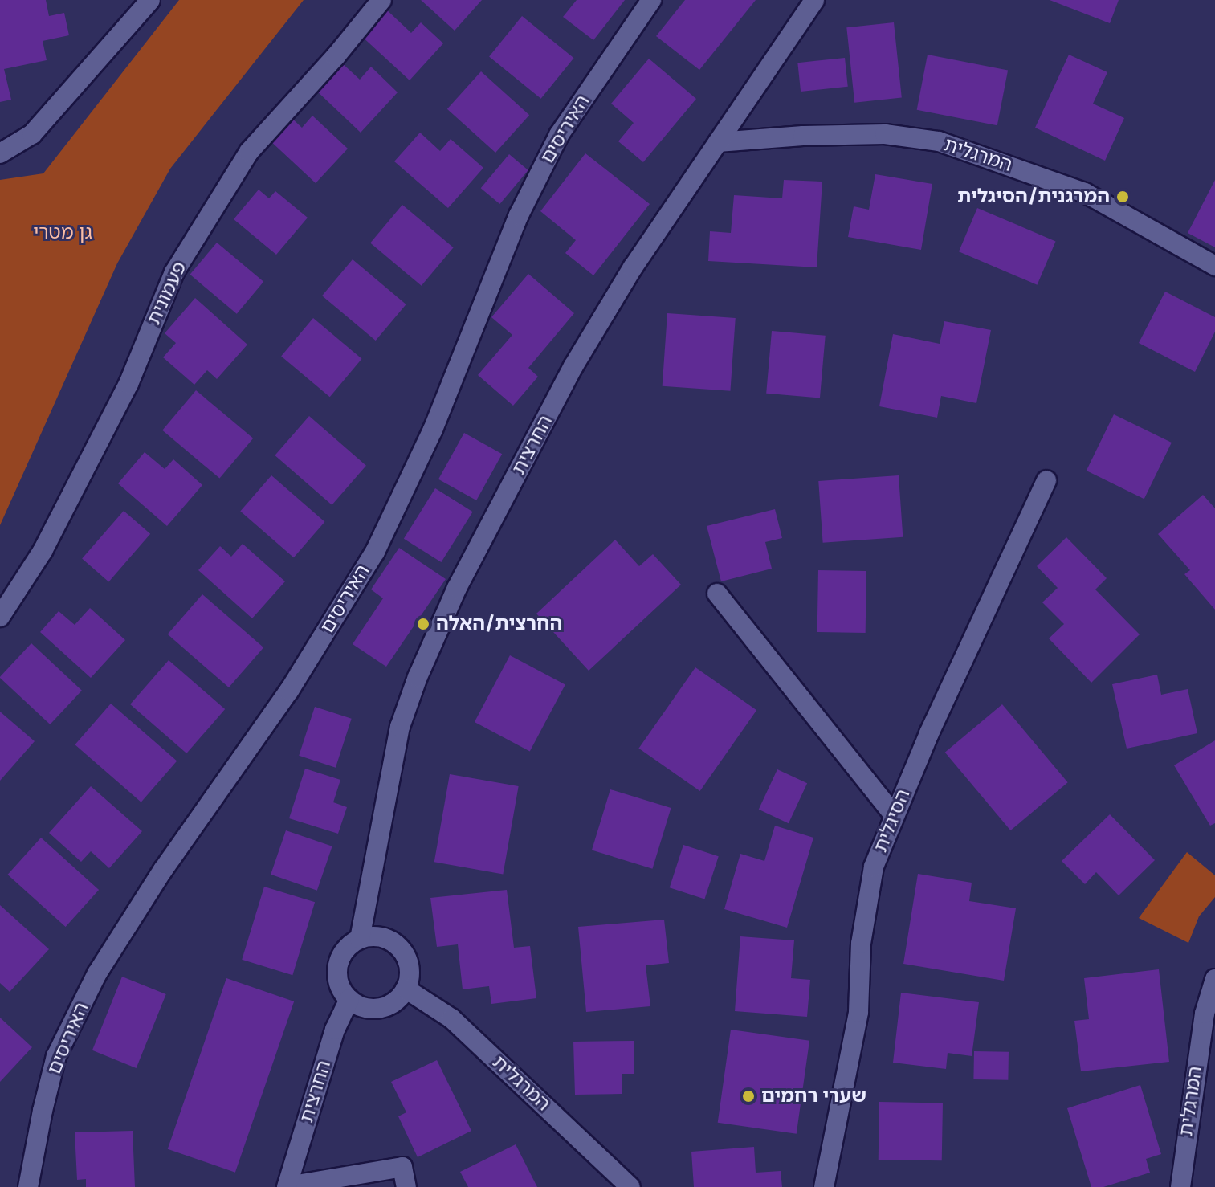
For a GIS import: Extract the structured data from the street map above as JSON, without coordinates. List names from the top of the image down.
{
  "streets": {
    "street": [
      "האיריסים",
      "המרגלית",
      "פעמונית",
      "החרצית",
      "הסיגלית"
    ]
  },
  "crossings": [
    ["המרגלית", "החרצית"]
  ],
  "parks": ["גן מטרי"],
  "places": ["המרגנית/הסיגלית", "החרצית/האלה", "שערי רחמים"]
}
